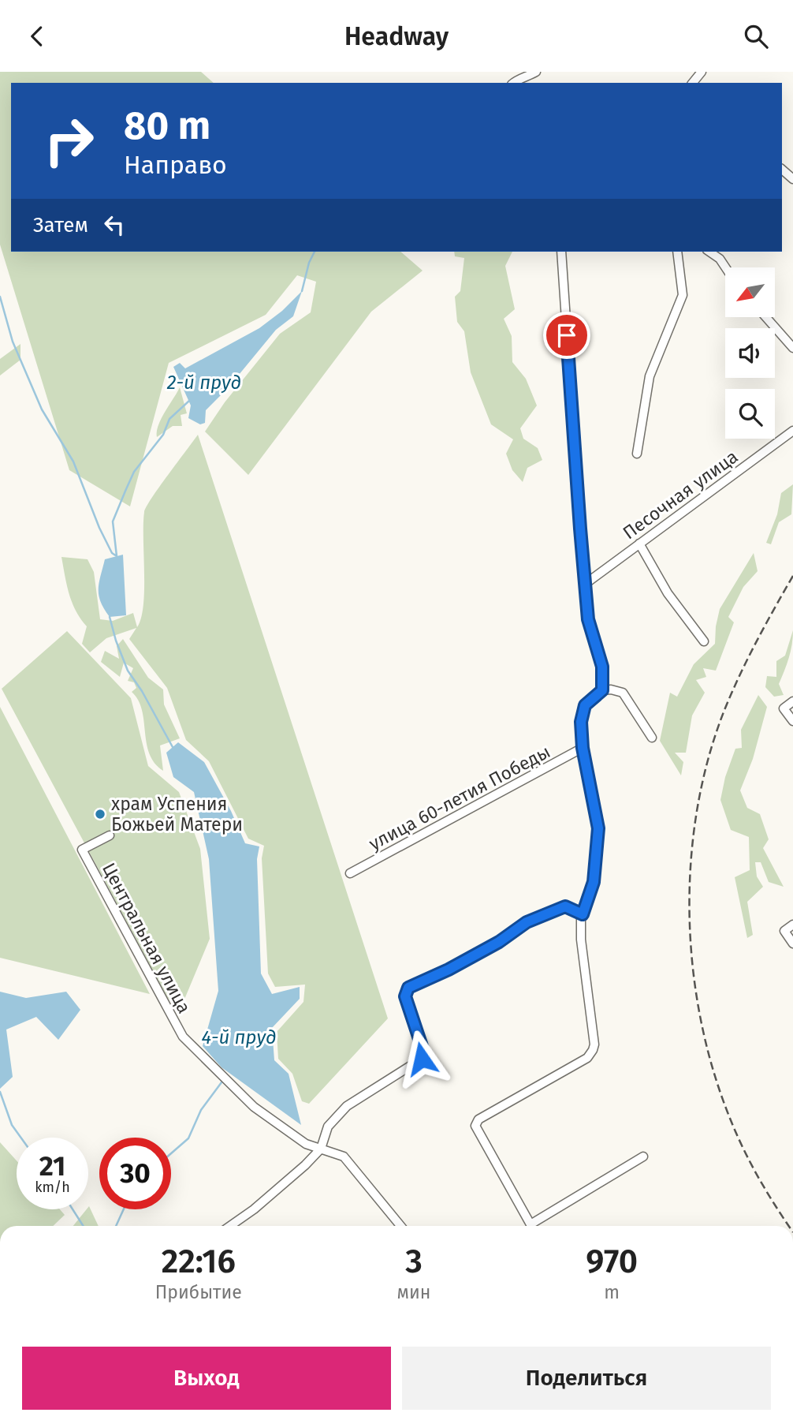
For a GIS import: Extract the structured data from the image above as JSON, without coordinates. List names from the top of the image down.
{
  "streets": {
    "street": ["Песочная улица", "улица 60-летия Победы", "Центральная улица"]
  },
  "water": ["2-й пруд", "4-й пруд"],
  "places": ["храм Успения Божьей Матери"],
  "north": "bottom left",
  "page": {
    "header": "Headway",
    "turn": ["80 m", "Направо"],
    "then": "Затем",
    "speed": "21 km/h",
    "limit": "30",
    "eta": [
      "22:16",
      "Прибытие",
      "3",
      "мин",
      "970",
      "m"
    ],
    "buttons": ["Выход", "Поделиться"]
  }
}
